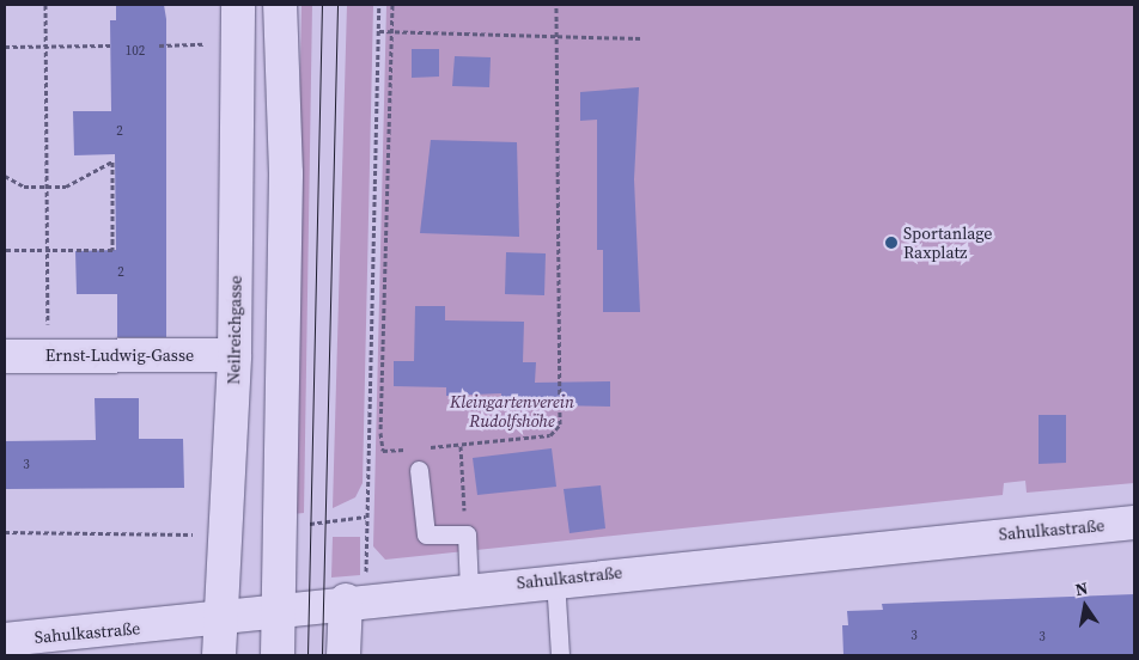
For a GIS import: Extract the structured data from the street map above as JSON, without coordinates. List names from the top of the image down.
{
  "streets": {
    "street": ["Neilreichgasse", "Ernst-Ludwig-Gasse", "Sahulkastraße"]
  },
  "crossings": [
    ["Neilreichgasse", "Ernst-Ludwig-Gasse"],
    ["Neilreichgasse", "Sahulkastraße"]
  ],
  "parks": ["Kleingartenverein Rudolfshöhe"],
  "places": ["Sportanlage Raxplatz"],
  "house_numbers": [
    "102",
    "2",
    "2",
    "3",
    "3",
    "3"
  ],
  "north": "top"
}
